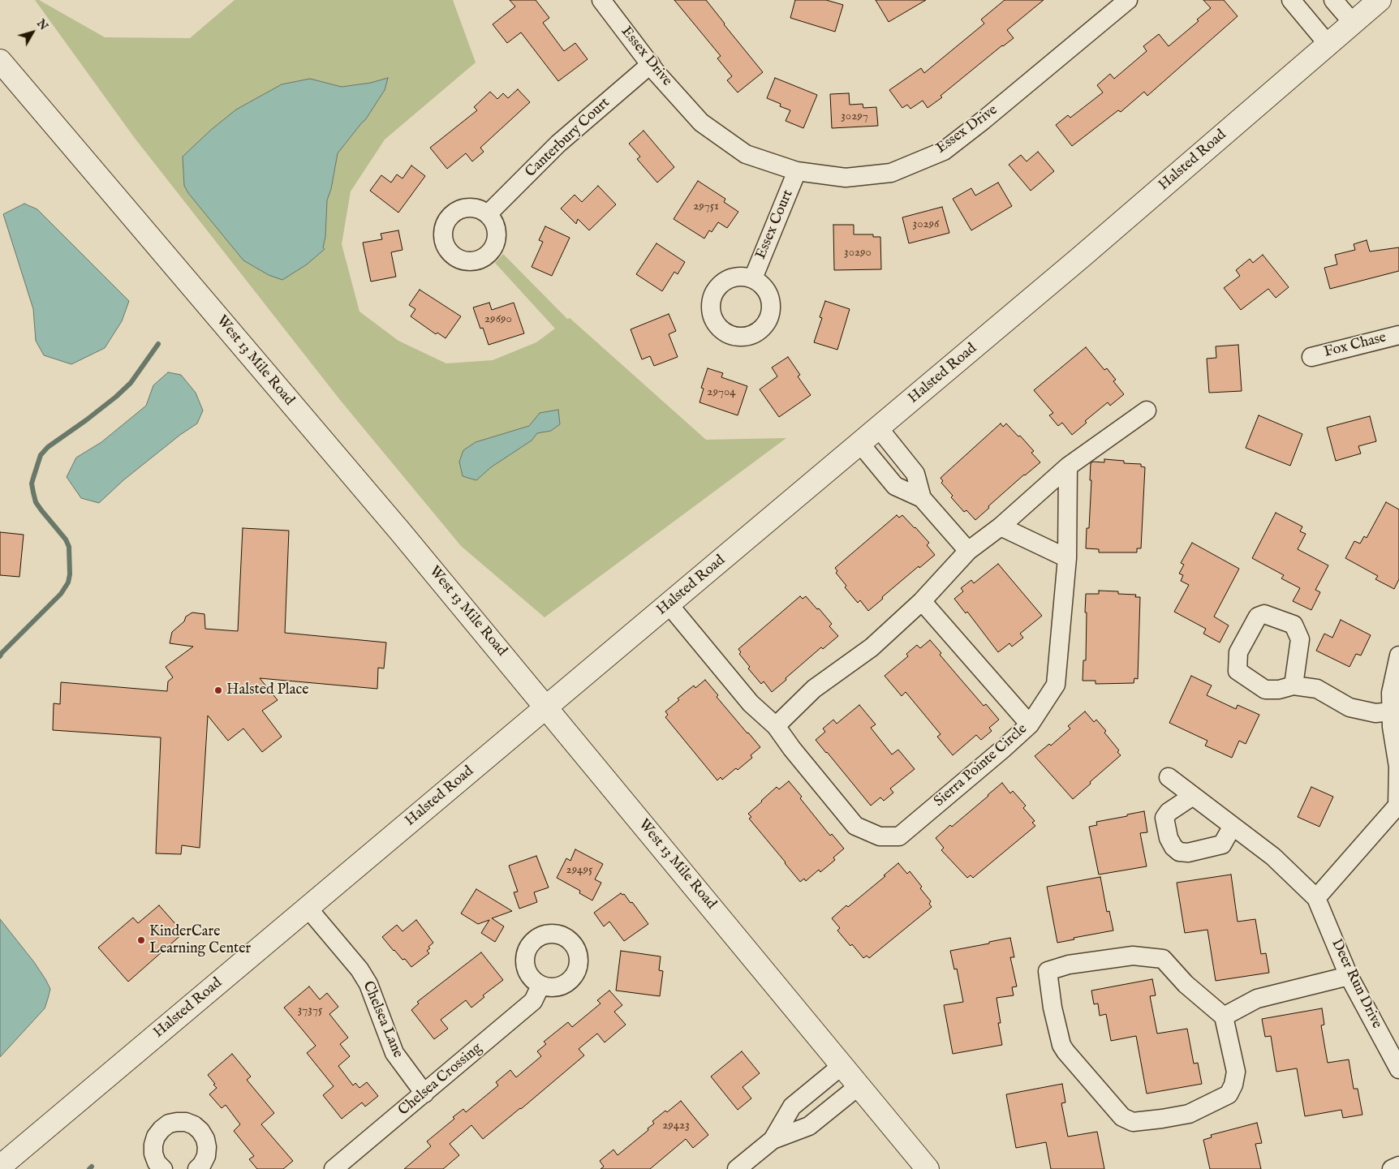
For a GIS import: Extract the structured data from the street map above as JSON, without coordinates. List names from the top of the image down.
{
  "streets": {
    "street": [
      "Essex Drive",
      "Canterbury Court",
      "Halsted Road",
      "Essex Court",
      "Fox Chase",
      "West 13 Mile Road",
      "Sierra Pointe Circle",
      "Deer Run Drive",
      "Chelsea Lane",
      "Chelsea Crossing"
    ]
  },
  "crossings": [
    ["Essex Drive", "Canterbury Court"],
    ["Essex Drive", "Essex Court"],
    ["Halsted Road", "West 13 Mile Road"],
    ["Halsted Road", "Sierra Pointe Circle"],
    ["Halsted Road", "Chelsea Lane"],
    ["Chelsea Lane", "Chelsea Crossing"]
  ],
  "places": ["Halsted Place", "KinderCare Learning Center"],
  "house_numbers": [
    "30297",
    "29751",
    "30296",
    "30290",
    "29690",
    "29704",
    "29495",
    "37375",
    "29423"
  ],
  "north": "top right"
}
